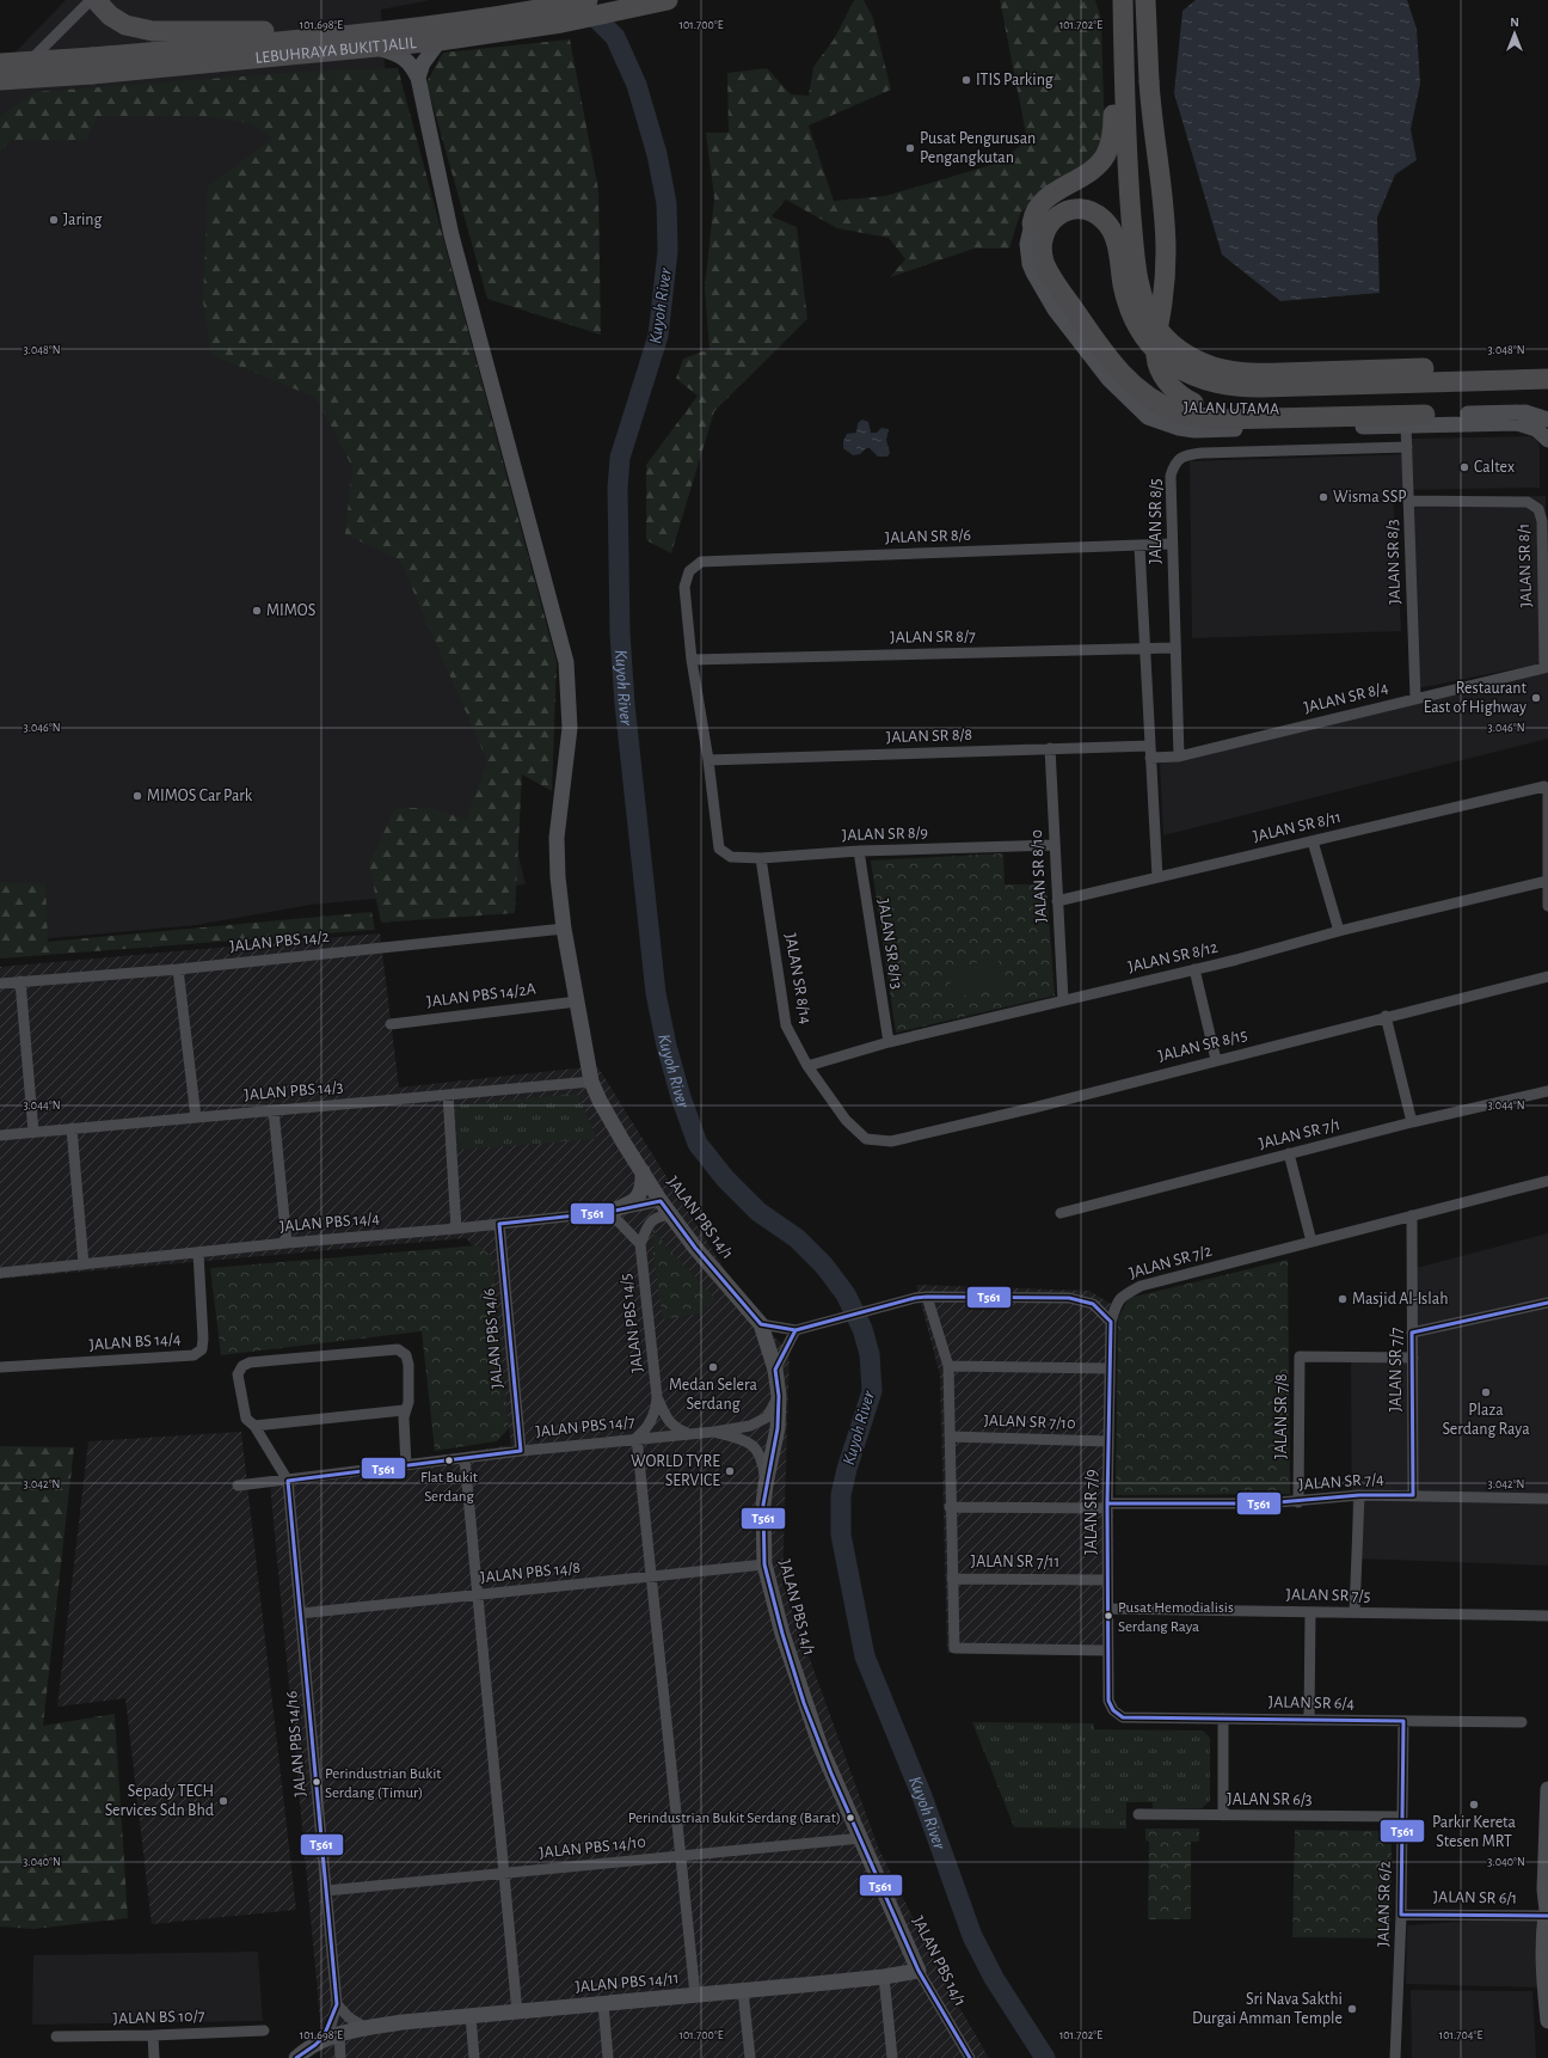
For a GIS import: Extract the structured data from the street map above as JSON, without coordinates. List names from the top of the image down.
{
  "streets": {
    "highway": ["LEBUHRAYA BUKIT JALIL"],
    "street": [
      "JALAN UTAMA",
      "JALAN SR 8/5",
      "JALAN SR 8/6",
      "JALAN SR 8/3",
      "JALAN SR 8/1",
      "JALAN SR 8/7",
      "JALAN SR 8/4",
      "JALAN SR 8/8",
      "JALAN SR 8/11",
      "JALAN SR 8/9",
      "JALAN SR 8/10",
      "JALAN PBS 14/2",
      "JALAN SR 8/13",
      "JALAN SR 8/12",
      "JALAN SR 8/14",
      "JALAN PBS 14/2A",
      "JALAN SR 8/15",
      "JALAN PBS 14/3",
      "JALAN SR 7/1",
      "JALAN PBS 14/1",
      "JALAN PBS 14/4",
      "JALAN SR 7/2",
      "JALAN PBS 14/5",
      "JALAN PBS 14/6",
      "JALAN BS 14/4",
      "JALAN SR 7/7",
      "JALAN SR 7/8",
      "JALAN SR 7/10",
      "JALAN PBS 14/7",
      "JALAN SR 7/4",
      "JALAN SR 7/9",
      "JALAN SR 7/11",
      "JALAN PBS 14/8",
      "JALAN SR 7/5",
      "JALAN SR 6/4",
      "JALAN PBS 14/16",
      "JALAN SR 6/3",
      "JALAN PBS 14/10",
      "JALAN SR 6/1",
      "JALAN SR 6/2",
      "JALAN PBS 14/11",
      "JALAN BS 10/7"
    ]
  },
  "crossings": [
    ["JALAN UTAMA", "JALAN SR 8/3"],
    ["JALAN SR 8/5", "JALAN SR 8/6"],
    ["JALAN SR 8/5", "JALAN SR 8/3"],
    ["JALAN SR 8/5", "JALAN SR 8/7"],
    ["JALAN SR 8/5", "JALAN SR 8/4"],
    ["JALAN SR 8/5", "JALAN SR 8/8"],
    ["JALAN SR 8/5", "JALAN SR 8/11"],
    ["JALAN SR 8/6", "JALAN SR 8/7"],
    ["JALAN SR 8/3", "JALAN SR 8/1"],
    ["JALAN SR 8/3", "JALAN SR 8/4"],
    ["JALAN SR 8/1", "JALAN SR 8/4"],
    ["JALAN SR 8/8", "JALAN SR 8/9"],
    ["JALAN SR 8/8", "JALAN SR 8/10"],
    ["JALAN SR 8/11", "JALAN SR 8/10"],
    ["JALAN SR 8/11", "JALAN SR 8/12"],
    ["JALAN SR 8/9", "JALAN SR 8/10"],
    ["JALAN SR 8/9", "JALAN SR 8/13"],
    ["JALAN SR 8/9", "JALAN SR 8/14"],
    ["JALAN SR 8/10", "JALAN SR 8/12"],
    ["JALAN PBS 14/2", "JALAN PBS 14/1"],
    ["JALAN SR 8/13", "JALAN SR 8/12"],
    ["JALAN SR 8/12", "JALAN SR 8/14"],
    ["JALAN SR 8/14", "JALAN SR 8/15"],
    ["JALAN PBS 14/2A", "JALAN PBS 14/1"],
    ["JALAN PBS 14/3", "JALAN PBS 14/1"],
    ["JALAN PBS 14/1", "JALAN PBS 14/4"],
    ["JALAN PBS 14/1", "JALAN PBS 14/7"],
    ["JALAN PBS 14/1", "JALAN PBS 14/8"],
    ["JALAN PBS 14/1", "JALAN PBS 14/10"],
    ["JALAN PBS 14/1", "JALAN PBS 14/11"],
    ["JALAN PBS 14/4", "JALAN PBS 14/6"],
    ["JALAN PBS 14/4", "JALAN BS 14/4"],
    ["JALAN SR 7/2", "JALAN SR 7/7"],
    ["JALAN SR 7/2", "JALAN SR 7/9"],
    ["JALAN PBS 14/6", "JALAN PBS 14/7"],
    ["JALAN SR 7/7", "JALAN SR 7/8"],
    ["JALAN SR 7/7", "JALAN SR 7/4"],
    ["JALAN SR 7/8", "JALAN SR 7/4"],
    ["JALAN SR 7/10", "JALAN SR 7/9"],
    ["JALAN PBS 14/7", "JALAN PBS 14/16"],
    ["JALAN SR 7/4", "JALAN SR 7/9"],
    ["JALAN SR 7/9", "JALAN SR 7/11"],
    ["JALAN SR 7/9", "JALAN SR 7/5"],
    ["JALAN SR 7/9", "JALAN SR 6/4"],
    ["JALAN PBS 14/8", "JALAN PBS 14/16"],
    ["JALAN SR 6/4", "JALAN SR 6/2"],
    ["JALAN PBS 14/16", "JALAN PBS 14/10"],
    ["JALAN SR 6/3", "JALAN SR 6/2"],
    ["JALAN SR 6/1", "JALAN SR 6/2"]
  ],
  "water": ["Kuyoh River"],
  "places": [
    "ITIS Parking",
    "Pusat Pengurusan Pengangkutan",
    "Jaring",
    "Caltex",
    "Wisma SSP",
    "MIMOS",
    "Restaurant East of Highway",
    "MIMOS Car Park",
    "Masjid Al-Islah",
    "Medan Selera Serdang",
    "Plaza Serdang Raya",
    "Flat Bukit Serdang",
    "WORLD TYRE SERVICE",
    "Pusat Hemodialisis Serdang Raya",
    "Perindustrian Bukit Serdang (Timur)",
    "Sepady TECH Services Sdn Bhd",
    "Parkir Kereta Stesen MRT",
    "Perindustrian Bukit Serdang (Barat)",
    "Sri Nava Sakthi Durgai Amman Temple"
  ],
  "lines": ["transit line T561"],
  "north": "top",
  "coordinates": [
    "101.698°E",
    "101.700°E",
    "101.702°E",
    "3.048°N",
    "3.046°N",
    "3.044°N",
    "3.042°N",
    "3.040°N",
    "101.704°E"
  ]
}
